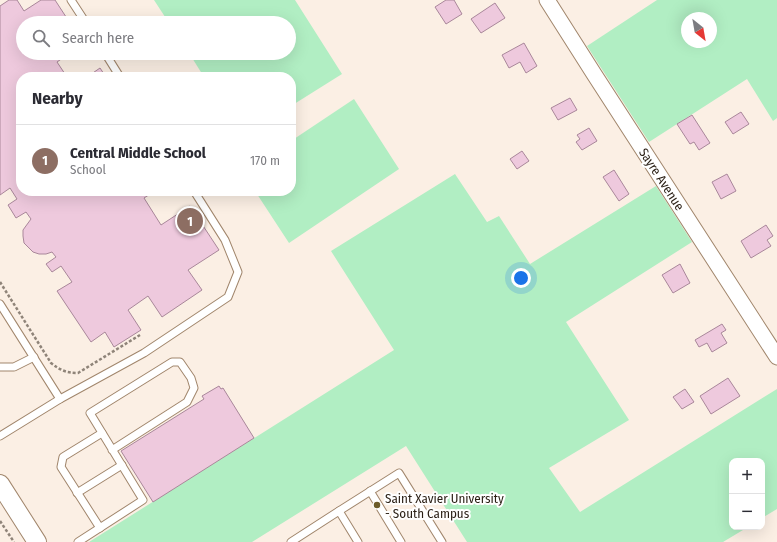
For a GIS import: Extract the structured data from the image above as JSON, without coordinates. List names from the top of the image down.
{
  "streets": {
    "street": ["Sayre Avenue"]
  },
  "places": ["Saint Xavier University - South Campus"],
  "north": "bottom right",
  "page": {
    "search": "Search here",
    "heading": "Nearby",
    "list": [
      {
        "mark": "1",
        "name": "Central Middle School",
        "note": "School",
        "value": "170 m"
      }
    ],
    "pins": "1",
    "map_buttons": ["+", "−"]
  }
}
